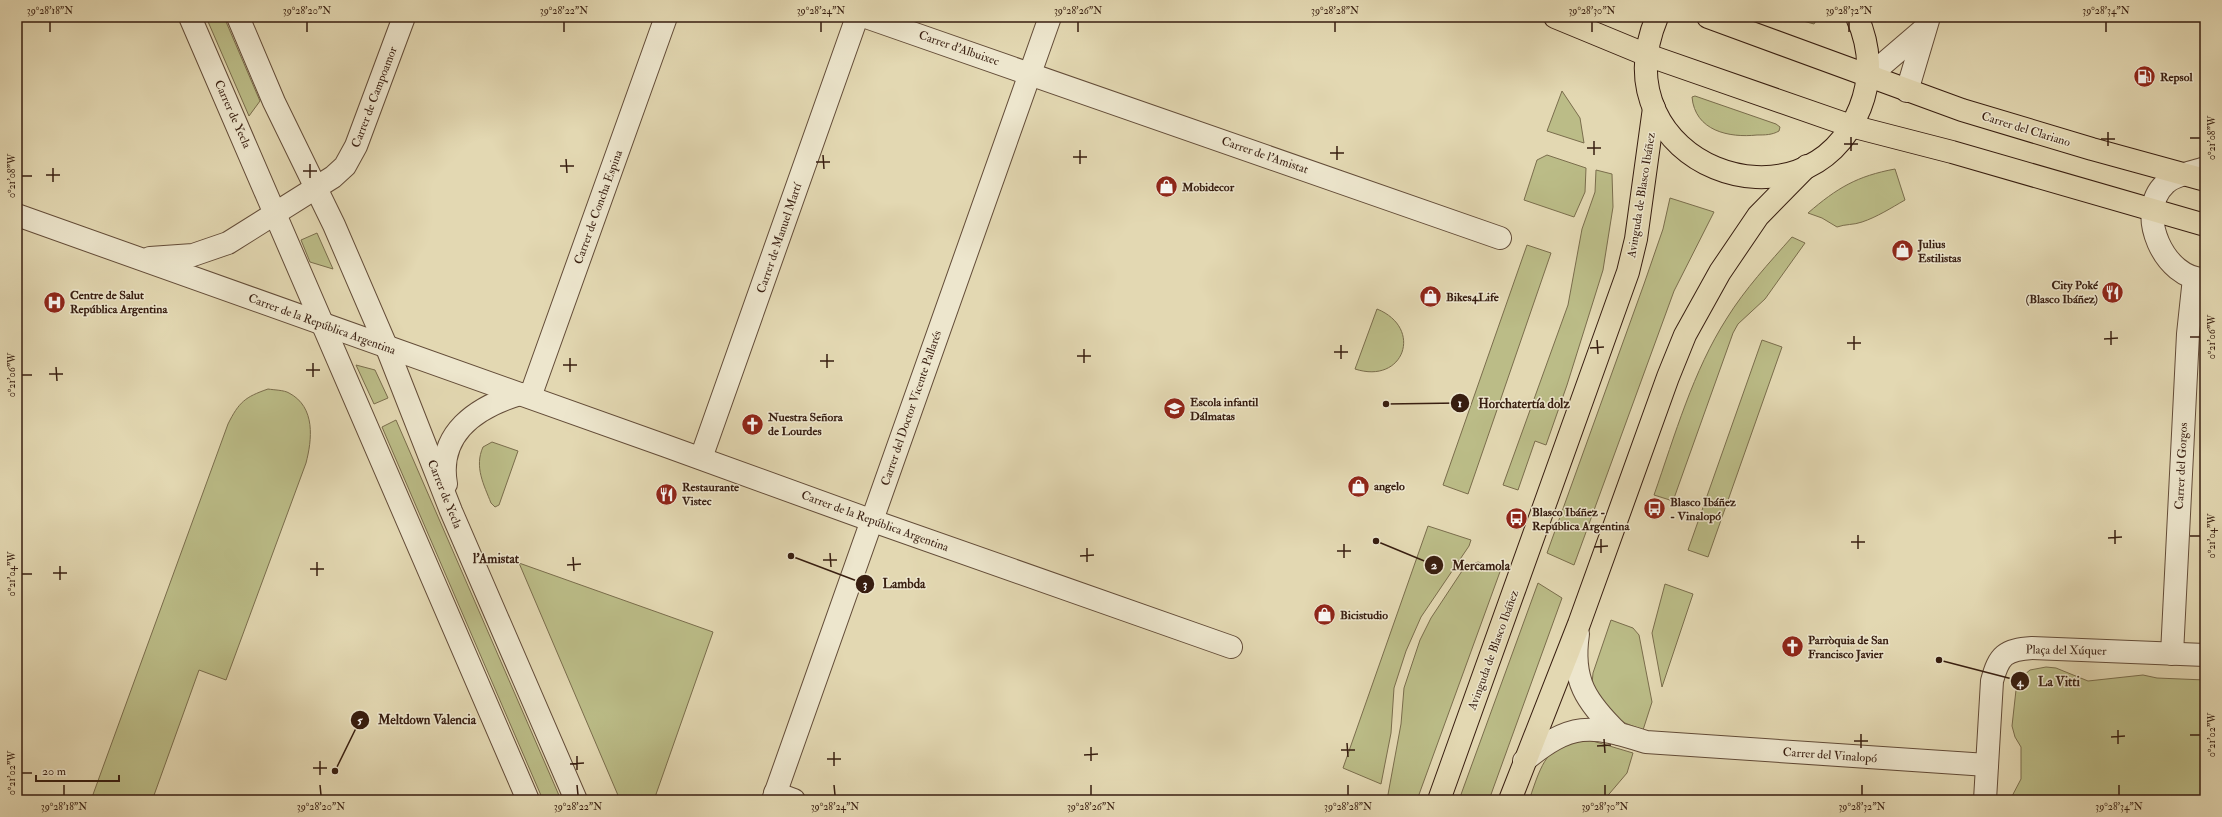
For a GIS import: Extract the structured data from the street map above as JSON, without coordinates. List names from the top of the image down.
{
  "streets": {
    "main road": ["Carrer del Clariano", "Avinguda de Blasco Ibáñez"],
    "street": [
      "Carrer d'Albuixec",
      "Carrer de Campoamor",
      "Carrer de Yecla",
      "Carrer de l'Amistat",
      "Carrer de Concha Espina",
      "Carrer de Manuel Martí",
      "Carrer de la República Argentina",
      "Carrer del Doctor Vicente Pallarés",
      "Carrer del Gorgos",
      "Plaça del Xúquer",
      "Carrer del Vinalopó"
    ]
  },
  "crossings": [
    ["Carrer d'Albuixec", "Carrer de l'Amistat"],
    ["Carrer d'Albuixec", "Carrer del Doctor Vicente Pallarés"],
    ["Carrer de Campoamor", "Carrer de Yecla"],
    ["Carrer de Yecla", "Carrer de la República Argentina"],
    ["Carrer del Clariano", "Avinguda de Blasco Ibáñez"],
    ["Carrer del Clariano", "Carrer del Gorgos"],
    ["Carrer de l'Amistat", "Carrer del Doctor Vicente Pallarés"],
    ["Avinguda de Blasco Ibáñez", "Carrer del Vinalopó"],
    ["Carrer de Concha Espina", "Carrer de la República Argentina"],
    ["Carrer de Manuel Martí", "Carrer de la República Argentina"],
    ["Carrer de la República Argentina", "Carrer del Doctor Vicente Pallarés"],
    ["Carrer del Gorgos", "Plaça del Xúquer"],
    ["Plaça del Xúquer", "Carrer del Vinalopó"]
  ],
  "districts": ["l'Amistat"],
  "places": {
    "fuel station": ["Repsol"],
    "shop": [
      "Mobidecor",
      "Julius Estilistas",
      "Bikes4Life",
      "angelo",
      "Bicistudio"
    ],
    "restaurant": ["City Poké (Blasco Ibáñez)", "Restaurante Vistec"],
    "hospital": ["Centre de Salut República Argentina"],
    "other": [
      "Horchatertía dolz",
      "Mercamola",
      "Lambda",
      "La Vitti",
      "Meltdown Valencia"
    ],
    "school or university": ["Escola infantil Dálmatas"],
    "church": ["Nuestra Señora de Lourdes", "Parròquia de San Francisco Javier"],
    "bus stop": ["Blasco Ibáñez - Vinalopó", "Blasco Ibáñez - República Argentina"]
  },
  "scale_bar": "20 m",
  "coordinates": [
    "39°28'18\"N",
    "39°28'20\"N",
    "39°28'22\"N",
    "39°28'24\"N",
    "39°28'26\"N",
    "39°28'28\"N",
    "39°28'30\"N",
    "39°28'32\"N",
    "39°28'34\"N",
    "0°21'08\"W",
    "0°21'06\"W",
    "0°21'04\"W",
    "0°21'02\"W"
  ]
}
